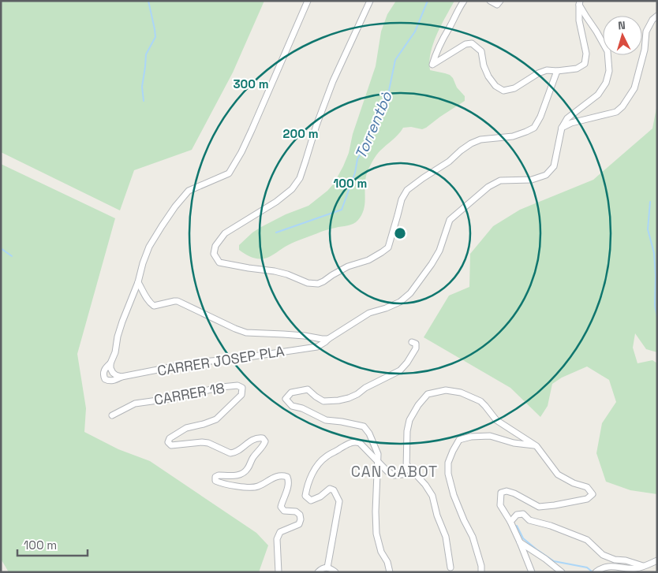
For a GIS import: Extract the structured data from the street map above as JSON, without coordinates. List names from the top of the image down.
{
  "streets": {
    "street": ["CARRER JOSEP PLA", "CARRER 18"]
  },
  "districts": ["CAN CABOT"],
  "water": ["Torrentbò"],
  "scale_bar": "100 m",
  "north": "top",
  "rings": ["300 m", "200 m", "100 m"]
}
